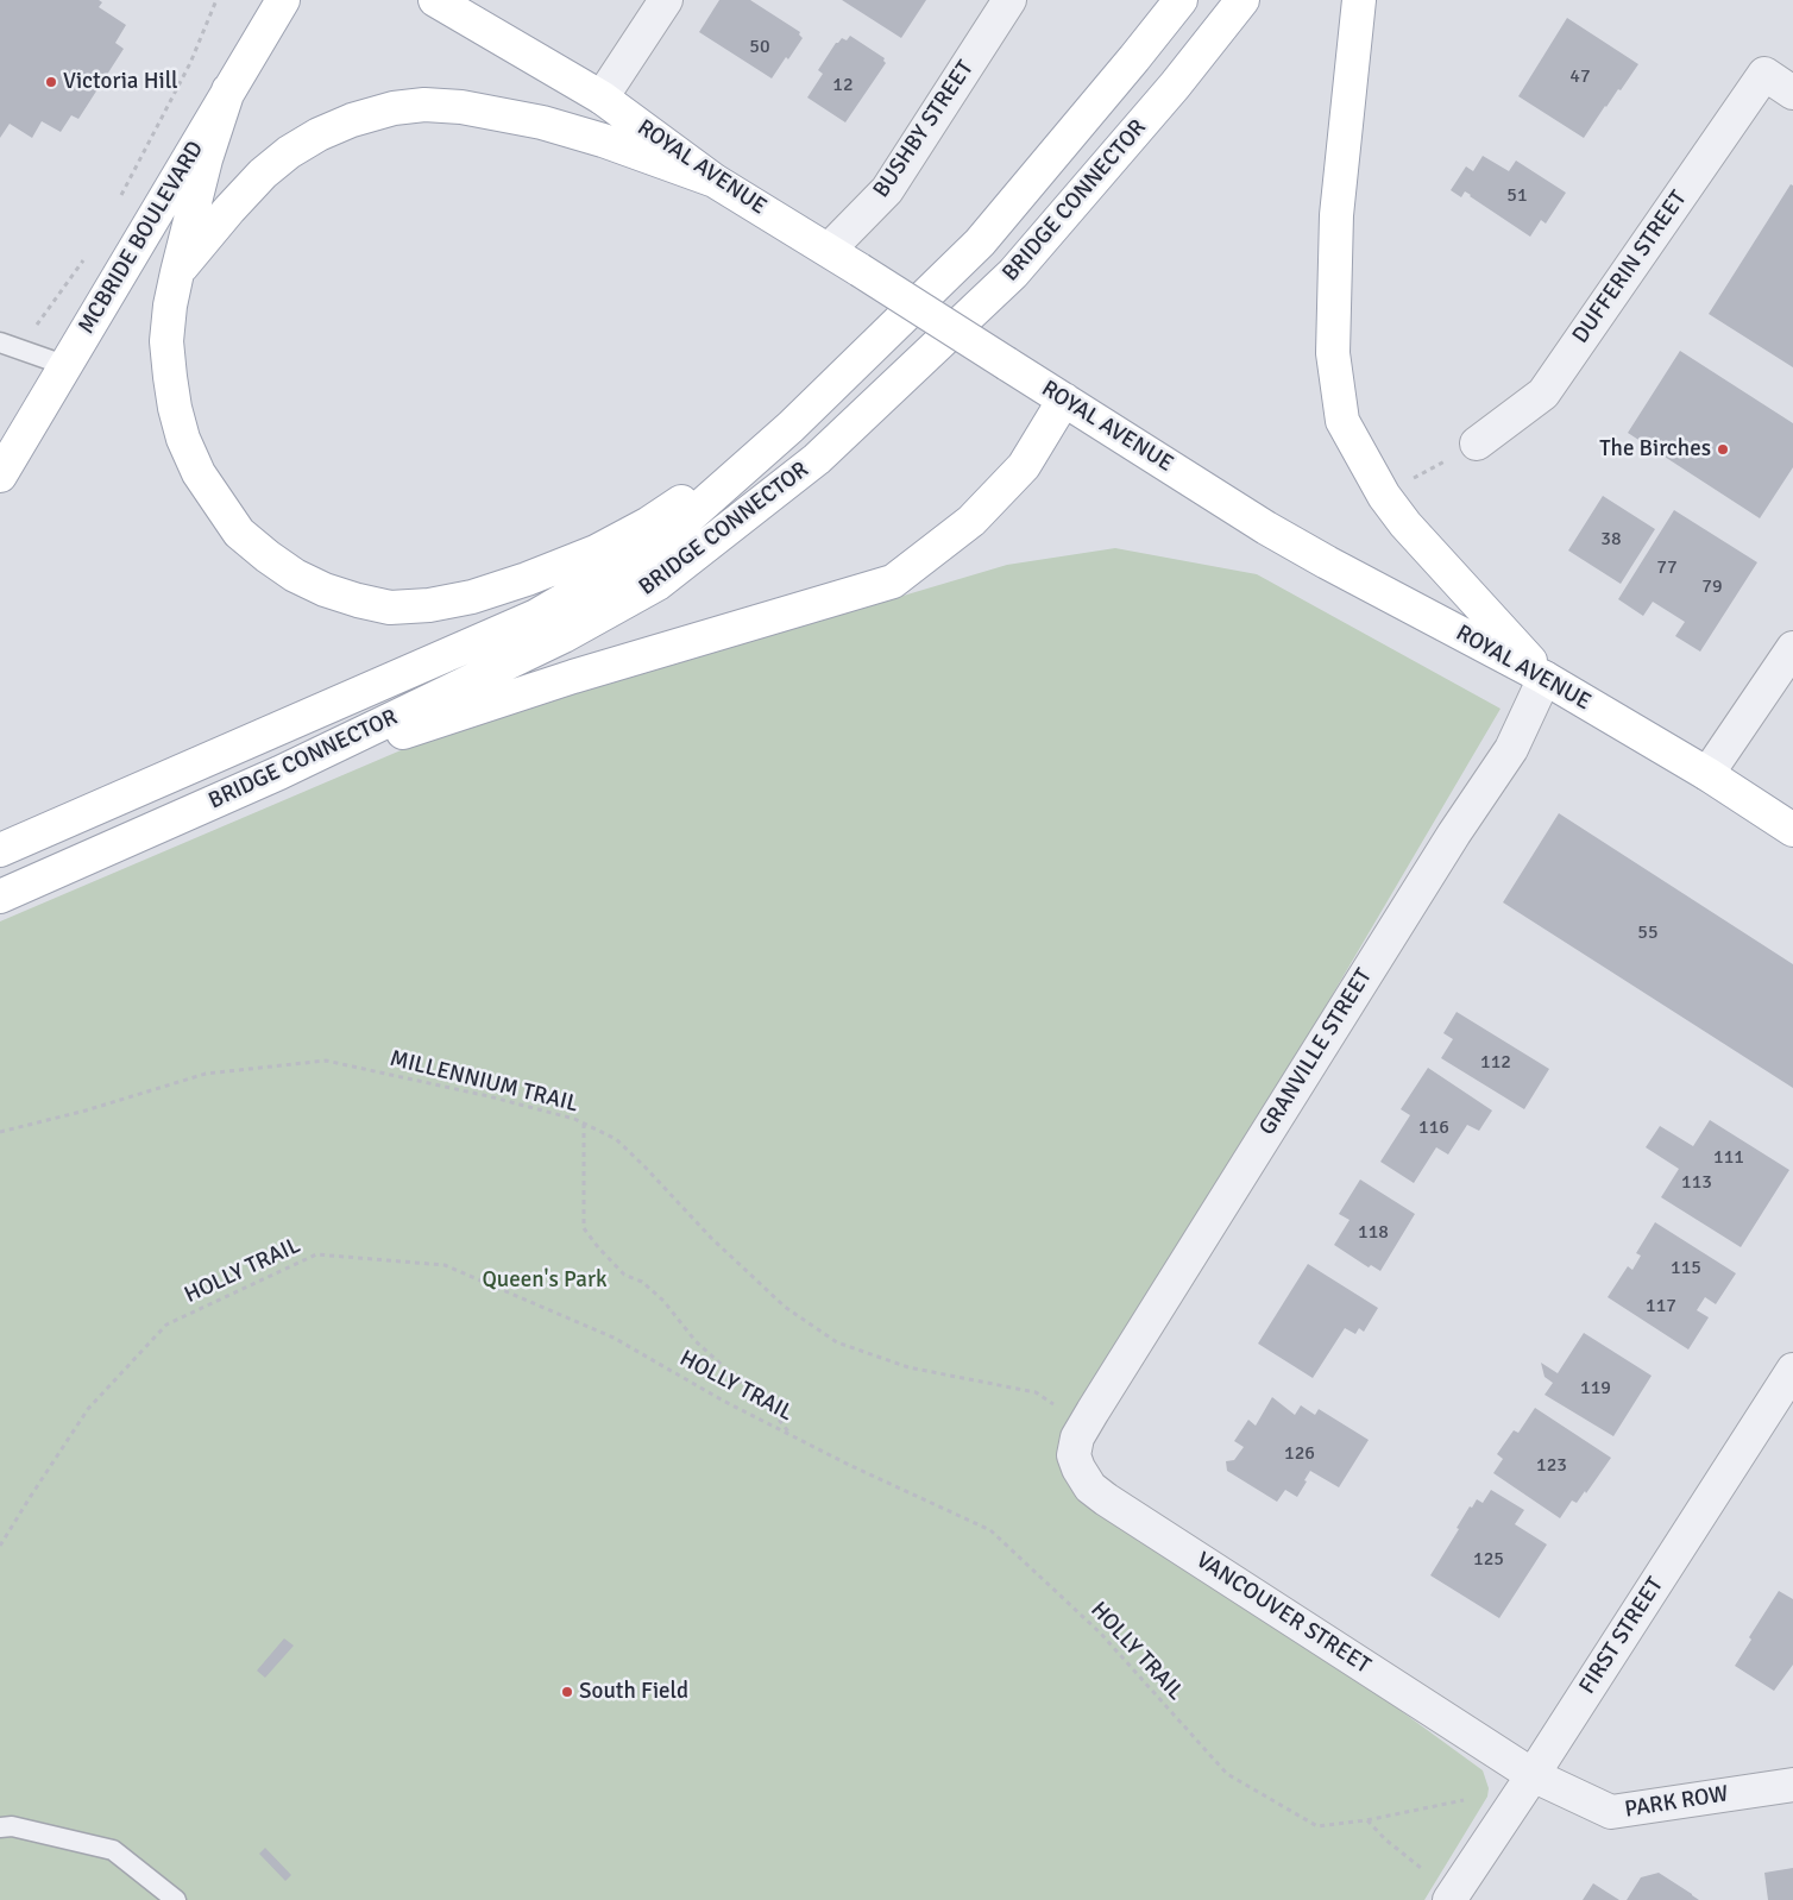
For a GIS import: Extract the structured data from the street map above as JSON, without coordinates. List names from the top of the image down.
{
  "streets": {
    "main road": ["ROYAL AVENUE", "BRIDGE CONNECTOR", "MCBRIDE BOULEVARD"],
    "street": [
      "BUSHBY STREET",
      "DUFFERIN STREET",
      "GRANVILLE STREET",
      "VANCOUVER STREET",
      "FIRST STREET",
      "PARK ROW"
    ],
    "path": ["MILLENNIUM TRAIL", "HOLLY TRAIL"]
  },
  "crossings": [
    ["BUSHBY STREET", "ROYAL AVENUE"],
    ["ROYAL AVENUE", "GRANVILLE STREET"],
    ["GRANVILLE STREET", "MILLENNIUM TRAIL"],
    ["GRANVILLE STREET", "VANCOUVER STREET"],
    ["MILLENNIUM TRAIL", "VANCOUVER STREET"],
    ["VANCOUVER STREET", "FIRST STREET"],
    ["VANCOUVER STREET", "PARK ROW"],
    ["FIRST STREET", "PARK ROW"]
  ],
  "parks": ["Queen's Park"],
  "places": ["Victoria Hill", "The Birches", "South Field"],
  "house_numbers": [
    "50",
    "47",
    "12",
    "51",
    "38",
    "77",
    "79",
    "55",
    "112",
    "116",
    "111",
    "113",
    "118",
    "115",
    "117",
    "119",
    "126",
    "123",
    "125"
  ]
}
